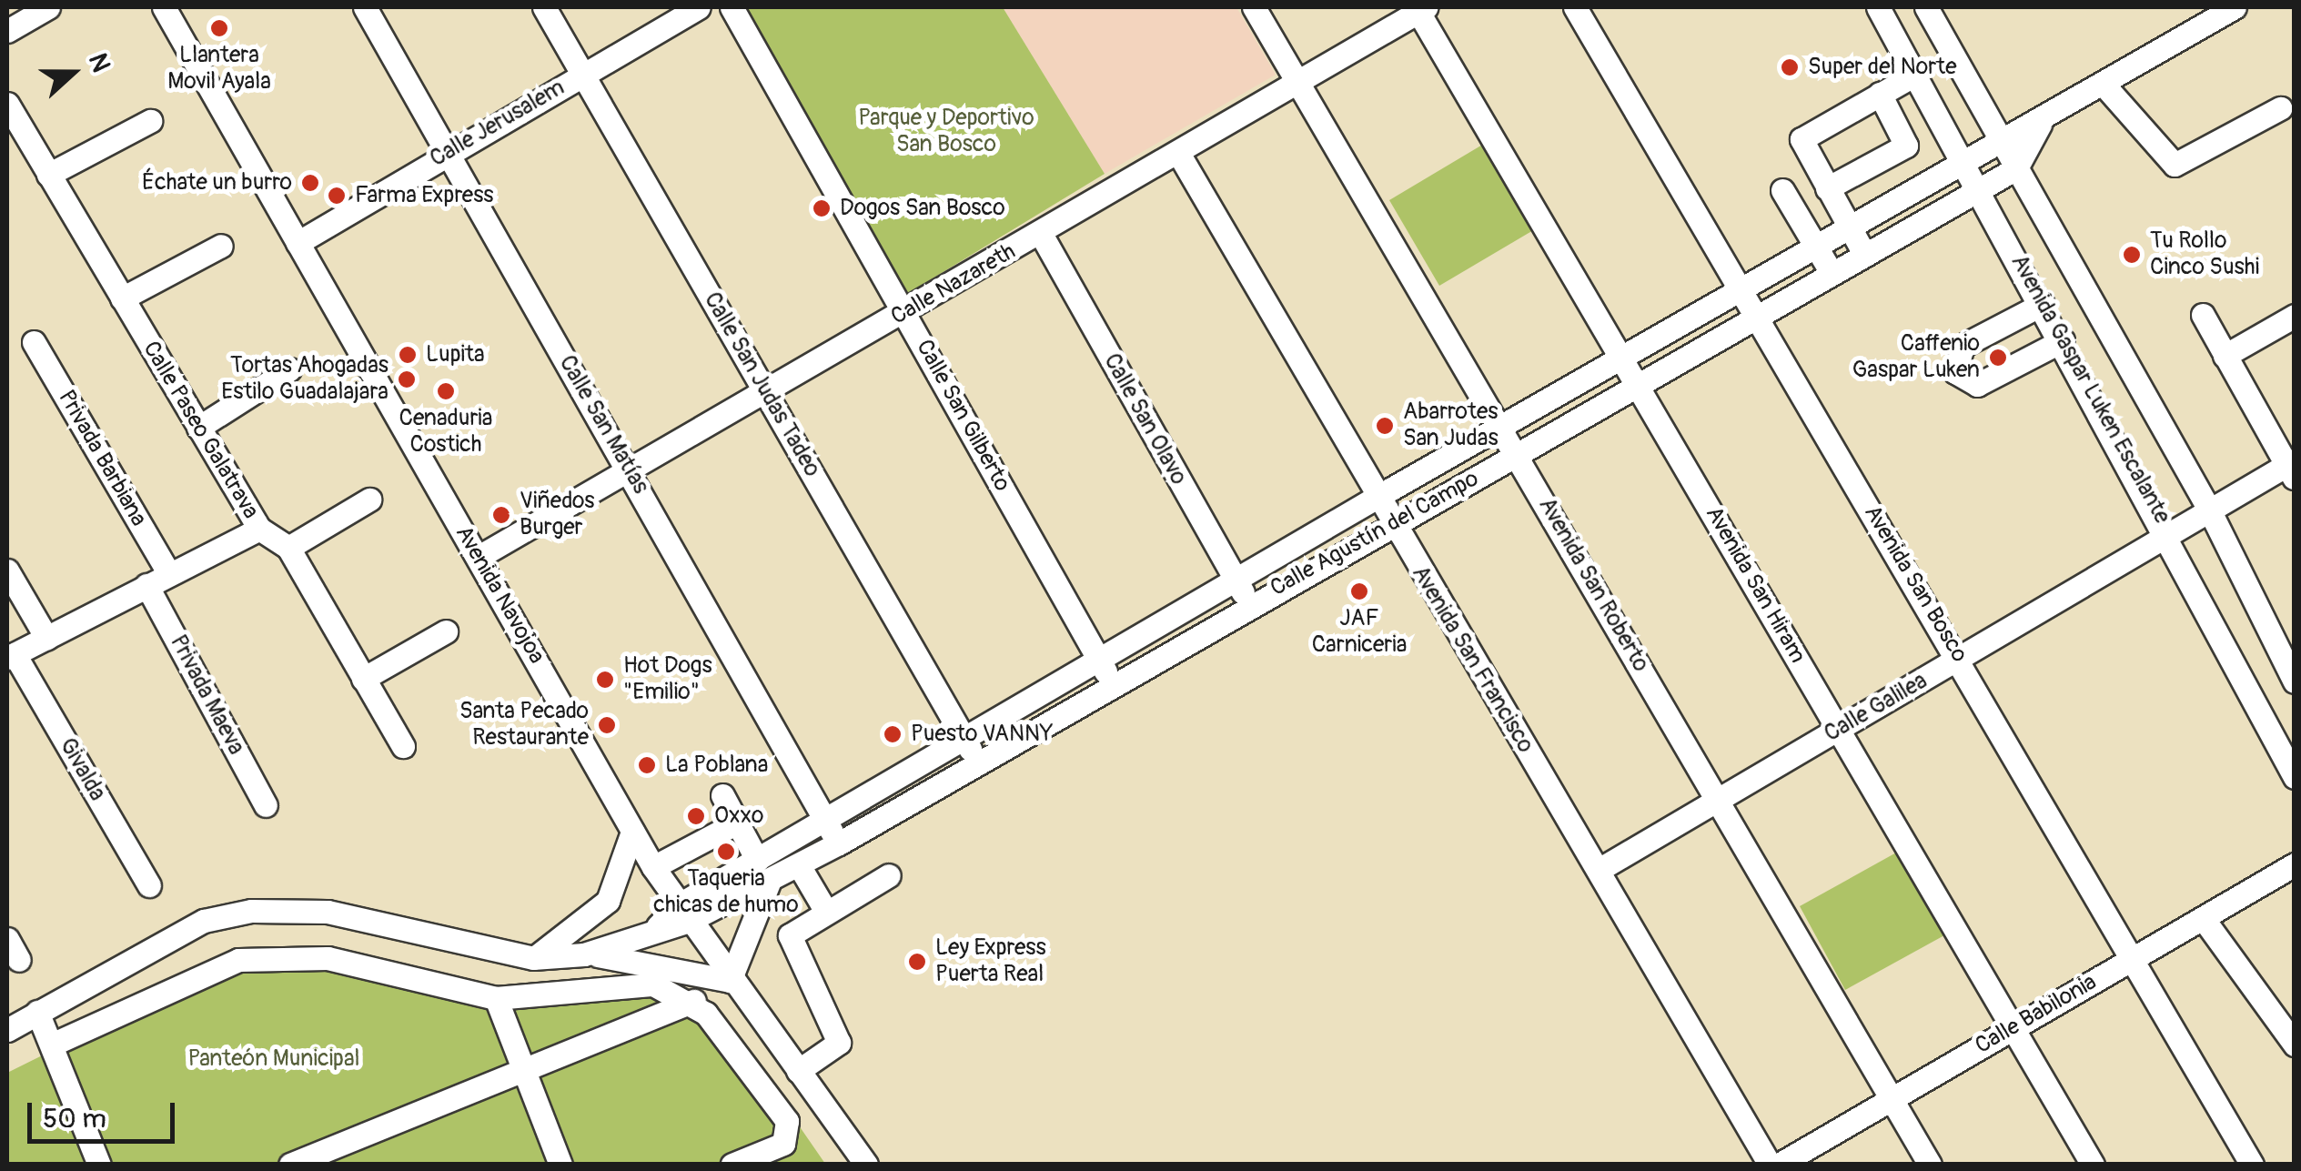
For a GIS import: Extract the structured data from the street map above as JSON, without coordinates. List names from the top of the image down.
{
  "streets": {
    "street": [
      "Calle Jerusalem",
      "Calle Nazareth",
      "Calle San Judas Tadeo",
      "Avenida Gaspar Luken Escalante",
      "Calle San Gilberto",
      "Calle San Olavo",
      "Calle San Matías",
      "Calle Paseo Galatrava",
      "Privada Barbiana",
      "Calle Agustín del Campo",
      "Avenida San Bosco",
      "Avenida San Roberto",
      "Avenida San Hiram",
      "Avenida Navojoa",
      "Avenida San Francisco",
      "Privada Maeva",
      "Calle Galilea",
      "Givalda",
      "Calle Babilonia"
    ]
  },
  "crossings": [
    ["Calle Jerusalem", "Calle San Judas Tadeo"],
    ["Calle Jerusalem", "Calle San Matías"],
    ["Calle Jerusalem", "Avenida Navojoa"],
    ["Calle Nazareth", "Calle San Judas Tadeo"],
    ["Calle Nazareth", "Calle San Gilberto"],
    ["Calle Nazareth", "Calle San Olavo"],
    ["Calle Nazareth", "Calle San Matías"],
    ["Calle Nazareth", "Avenida San Roberto"],
    ["Calle Nazareth", "Avenida San Hiram"],
    ["Calle Nazareth", "Avenida Navojoa"],
    ["Calle Nazareth", "Avenida San Francisco"],
    ["Calle San Judas Tadeo", "Calle Agustín del Campo"],
    ["Avenida Gaspar Luken Escalante", "Calle Agustín del Campo"],
    ["Avenida Gaspar Luken Escalante", "Calle Galilea"],
    ["Calle San Gilberto", "Calle Agustín del Campo"],
    ["Calle San Olavo", "Calle Agustín del Campo"],
    ["Calle San Matías", "Calle Agustín del Campo"],
    ["Calle Agustín del Campo", "Avenida San Bosco"],
    ["Calle Agustín del Campo", "Avenida San Roberto"],
    ["Calle Agustín del Campo", "Avenida San Hiram"],
    ["Calle Agustín del Campo", "Avenida Navojoa"],
    ["Calle Agustín del Campo", "Avenida San Francisco"],
    ["Avenida San Bosco", "Calle Galilea"],
    ["Avenida San Bosco", "Calle Babilonia"],
    ["Avenida San Roberto", "Calle Galilea"],
    ["Avenida San Roberto", "Calle Babilonia"],
    ["Avenida San Hiram", "Calle Galilea"],
    ["Avenida San Hiram", "Calle Babilonia"],
    ["Avenida San Francisco", "Calle Galilea"]
  ],
  "parks": ["Parque y Deportivo San Bosco", "Panteón Municipal"],
  "places": [
    "Llantera Movil Ayala",
    "Super del Norte",
    "Échate un burro",
    "Farma Express",
    "Dogos San Bosco",
    "Tu Rollo Cinco Sushi",
    "Lupita",
    "Caffenio Gaspar Luken",
    "Tortas Ahogadas Estilo Guadalajara",
    "Cenaduria Costich",
    "Abarrotes San Judas",
    "Viñedos Burger",
    "JAF Carniceria",
    "Hot Dogs \"Emilio\"",
    "Santa Pecado Restaurante",
    "Puesto VANNY",
    "La Poblana",
    "Oxxo",
    "Taqueria chicas de humo",
    "Ley Express Puerta Real"
  ],
  "scale_bar": "50 m",
  "north": "right"
}
